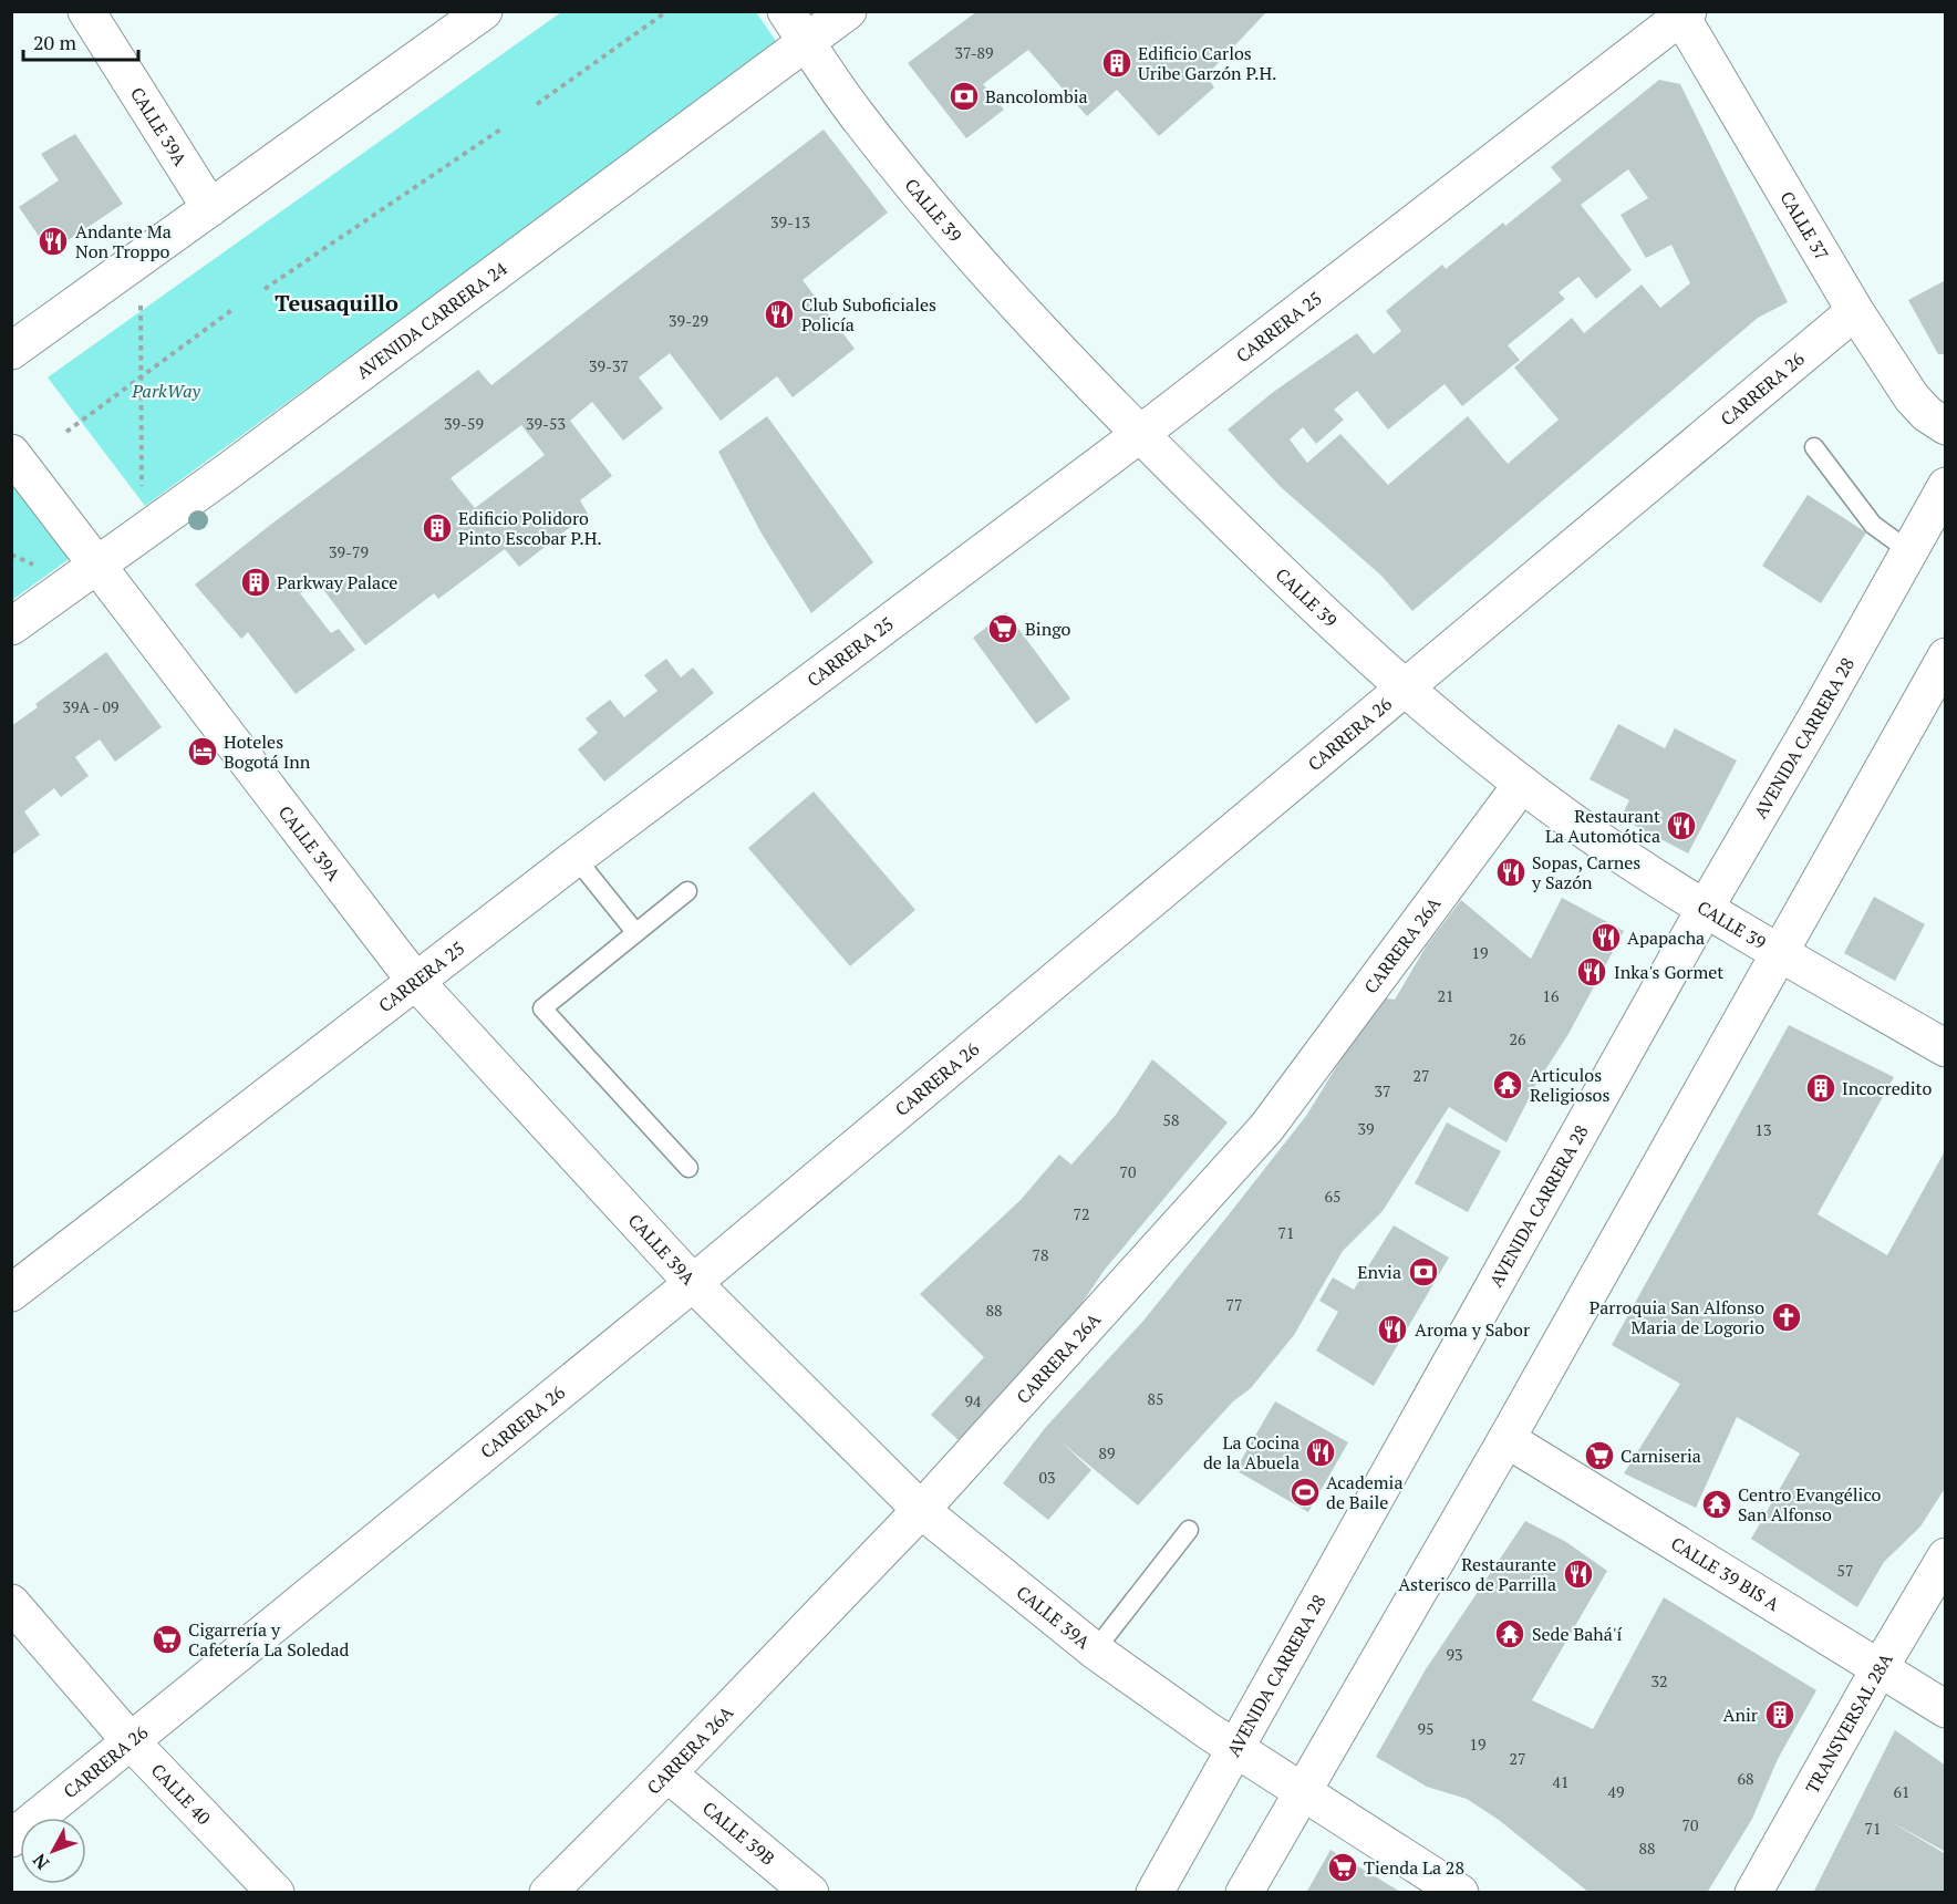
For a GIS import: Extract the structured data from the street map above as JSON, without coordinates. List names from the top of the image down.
{
  "streets": {
    "street": [
      "CALLE 39A",
      "CALLE 39",
      "CALLE 37",
      "AVENIDA CARRERA 24",
      "CARRERA 25",
      "CARRERA 26",
      "AVENIDA CARRERA 28",
      "CARRERA 26A",
      "CALLE 39 BIS A",
      "TRANSVERSAL 28A",
      "CALLE 40",
      "CALLE 39B"
    ]
  },
  "crossings": [
    ["CALLE 39A", "AVENIDA CARRERA 24"],
    ["CALLE 39A", "CARRERA 25"],
    ["CALLE 39A", "CARRERA 26"],
    ["CALLE 39A", "AVENIDA CARRERA 28"],
    ["CALLE 39A", "CARRERA 26A"],
    ["CALLE 39", "AVENIDA CARRERA 24"],
    ["CALLE 39", "CARRERA 25"],
    ["CALLE 39", "CARRERA 26"],
    ["CALLE 39", "AVENIDA CARRERA 28"],
    ["CALLE 39", "CARRERA 26A"],
    ["CALLE 37", "CARRERA 25"],
    ["CALLE 37", "CARRERA 26"],
    ["CARRERA 26", "CALLE 40"],
    ["CARRERA 26A", "CALLE 39B"],
    ["CALLE 39 BIS A", "TRANSVERSAL 28A"]
  ],
  "districts": ["Teusaquillo"],
  "parks": ["ParkWay"],
  "places": {
    "building": [
      "Edificio Carlos Uribe Garzón P.H.",
      "Edificio Polidoro Pinto Escobar P.H.",
      "Parkway Palace",
      "Incocredito",
      "Anir"
    ],
    "bank": ["Bancolombia", "Envia"],
    "restaurant": [
      "Andante Ma Non Troppo",
      "Club Suboficiales Policía",
      "Restaurant La Automótica",
      "Sopas, Carnes y Sazón",
      "Apapacha",
      "Inka's Gormet",
      "Aroma y Sabor",
      "La Cocina de la Abuela",
      "Restaurante Asterisco de Parrilla"
    ],
    "supermarket": [
      "Bingo",
      "Carniseria",
      "Cigarrería y Cafetería La Soledad",
      "Tienda La 28"
    ],
    "hotel": ["Hoteles Bogotá Inn"],
    "temple": ["Articulos Religiosos", "Centro Evangélico San Alfonso", "Sede Bahá'í"],
    "church": ["Parroquia San Alfonso Maria de Logorio"],
    "sports": ["Academia de Baile"]
  },
  "house_numbers": [
    "37-89",
    "39-13",
    "39-29",
    "39-37",
    "39-59",
    "39-53",
    "39-79",
    "39A - 09",
    "19",
    "21",
    "16",
    "26",
    "27",
    "37",
    "58",
    "39",
    "13",
    "70",
    "65",
    "72",
    "71",
    "78",
    "77",
    "88",
    "85",
    "94",
    "89",
    "03",
    "57",
    "93",
    "32",
    "95",
    "19",
    "27",
    "68",
    "41",
    "49",
    "61",
    "70",
    "71",
    "88"
  ],
  "scale_bar": "20 m",
  "north": "bottom left"
}
